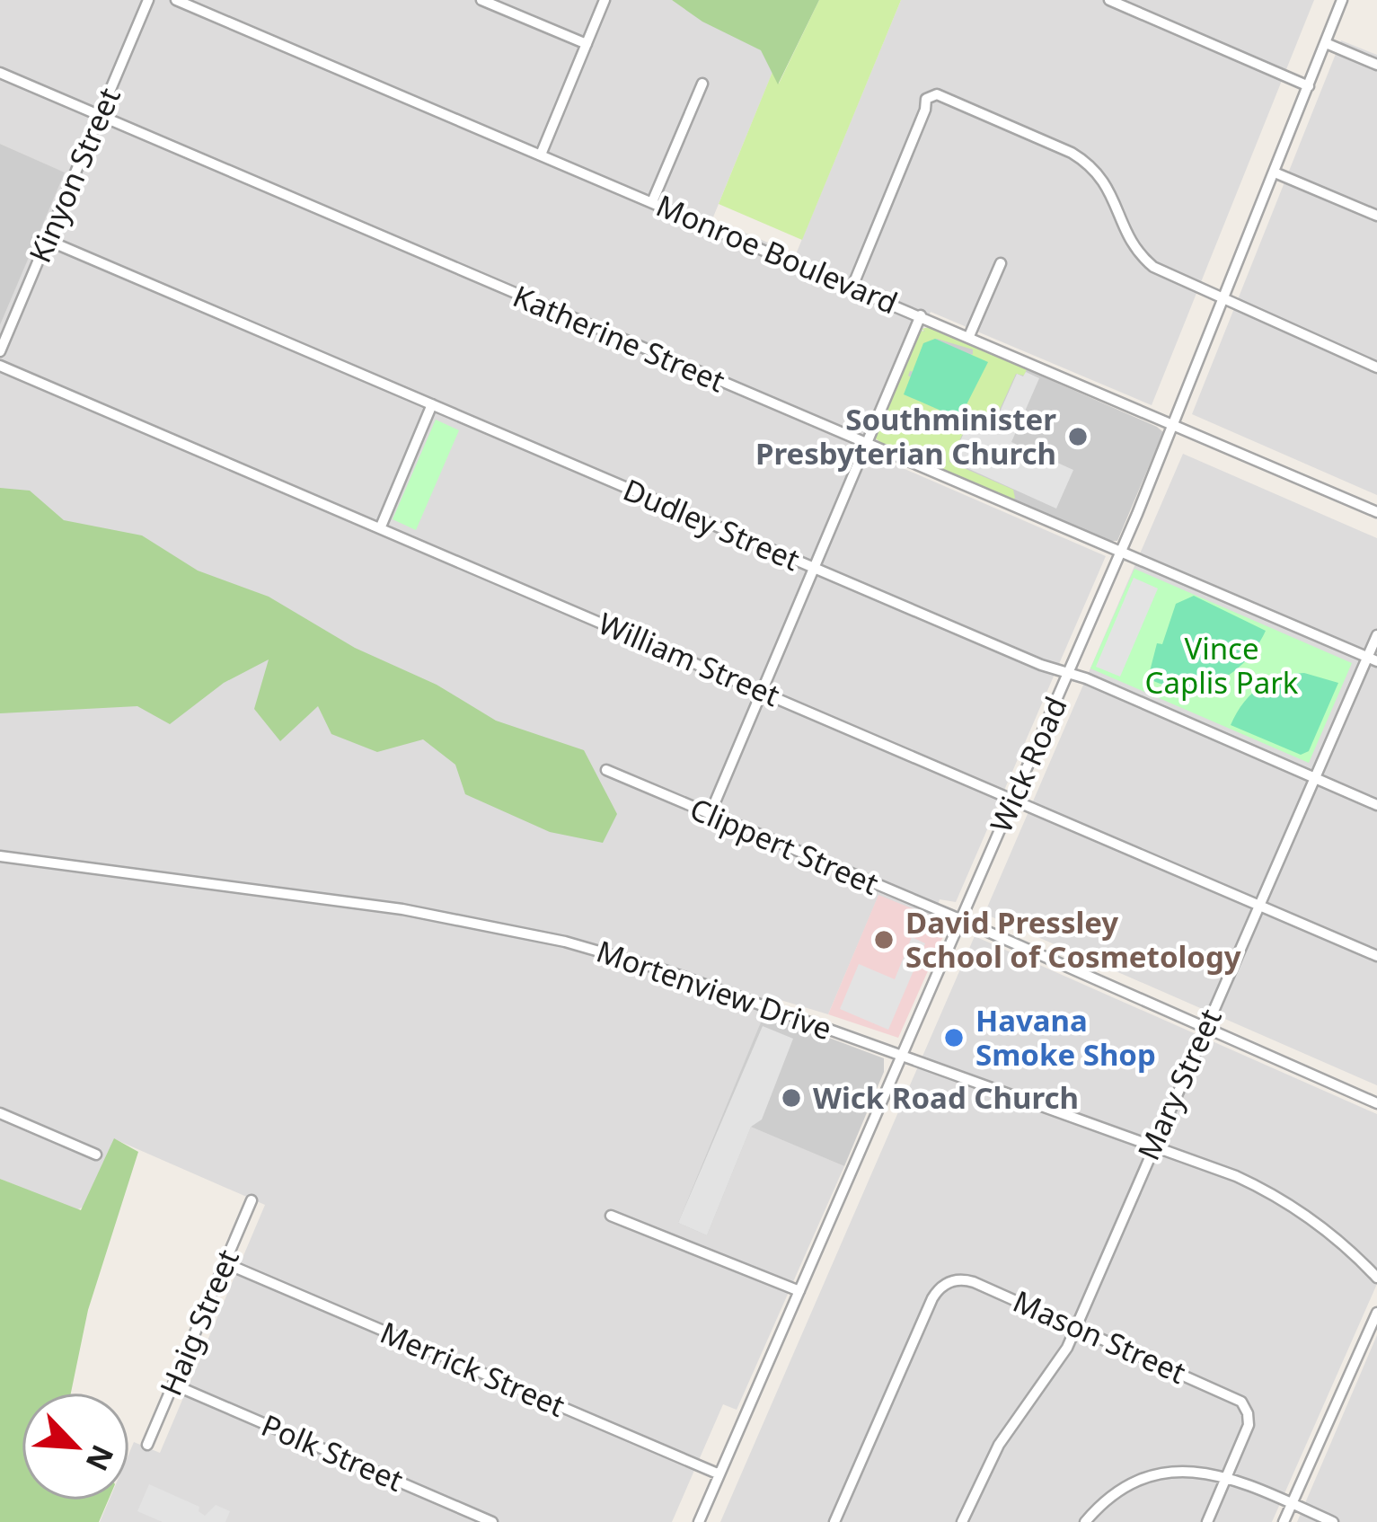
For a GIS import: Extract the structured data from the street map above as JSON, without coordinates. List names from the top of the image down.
{
  "streets": {
    "street": [
      "Kinyon Street",
      "Monroe Boulevard",
      "Katherine Street",
      "Dudley Street",
      "William Street",
      "Wick Road",
      "Clippert Street",
      "Mortenview Drive",
      "Mary Street",
      "Haig Street",
      "Mason Street",
      "Merrick Street",
      "Polk Street"
    ]
  },
  "crossings": [
    ["Kinyon Street", "Katherine Street"],
    ["Kinyon Street", "Dudley Street"],
    ["Monroe Boulevard", "Wick Road"],
    ["Katherine Street", "Wick Road"],
    ["Katherine Street", "Mary Street"],
    ["Dudley Street", "Wick Road"],
    ["Dudley Street", "Mary Street"],
    ["William Street", "Wick Road"],
    ["William Street", "Mary Street"],
    ["Wick Road", "Clippert Street"],
    ["Wick Road", "Mortenview Drive"],
    ["Wick Road", "Merrick Street"],
    ["Clippert Street", "Mary Street"],
    ["Mortenview Drive", "Mary Street"],
    ["Mary Street", "Mason Street"],
    ["Haig Street", "Merrick Street"],
    ["Haig Street", "Polk Street"]
  ],
  "parks": ["Vince Caplis Park"],
  "places": [
    "Southminister Presbyterian Church",
    "David Pressley School of Cosmetology",
    "Havana Smoke Shop",
    "Wick Road Church"
  ],
  "north": "bottom right"
}
